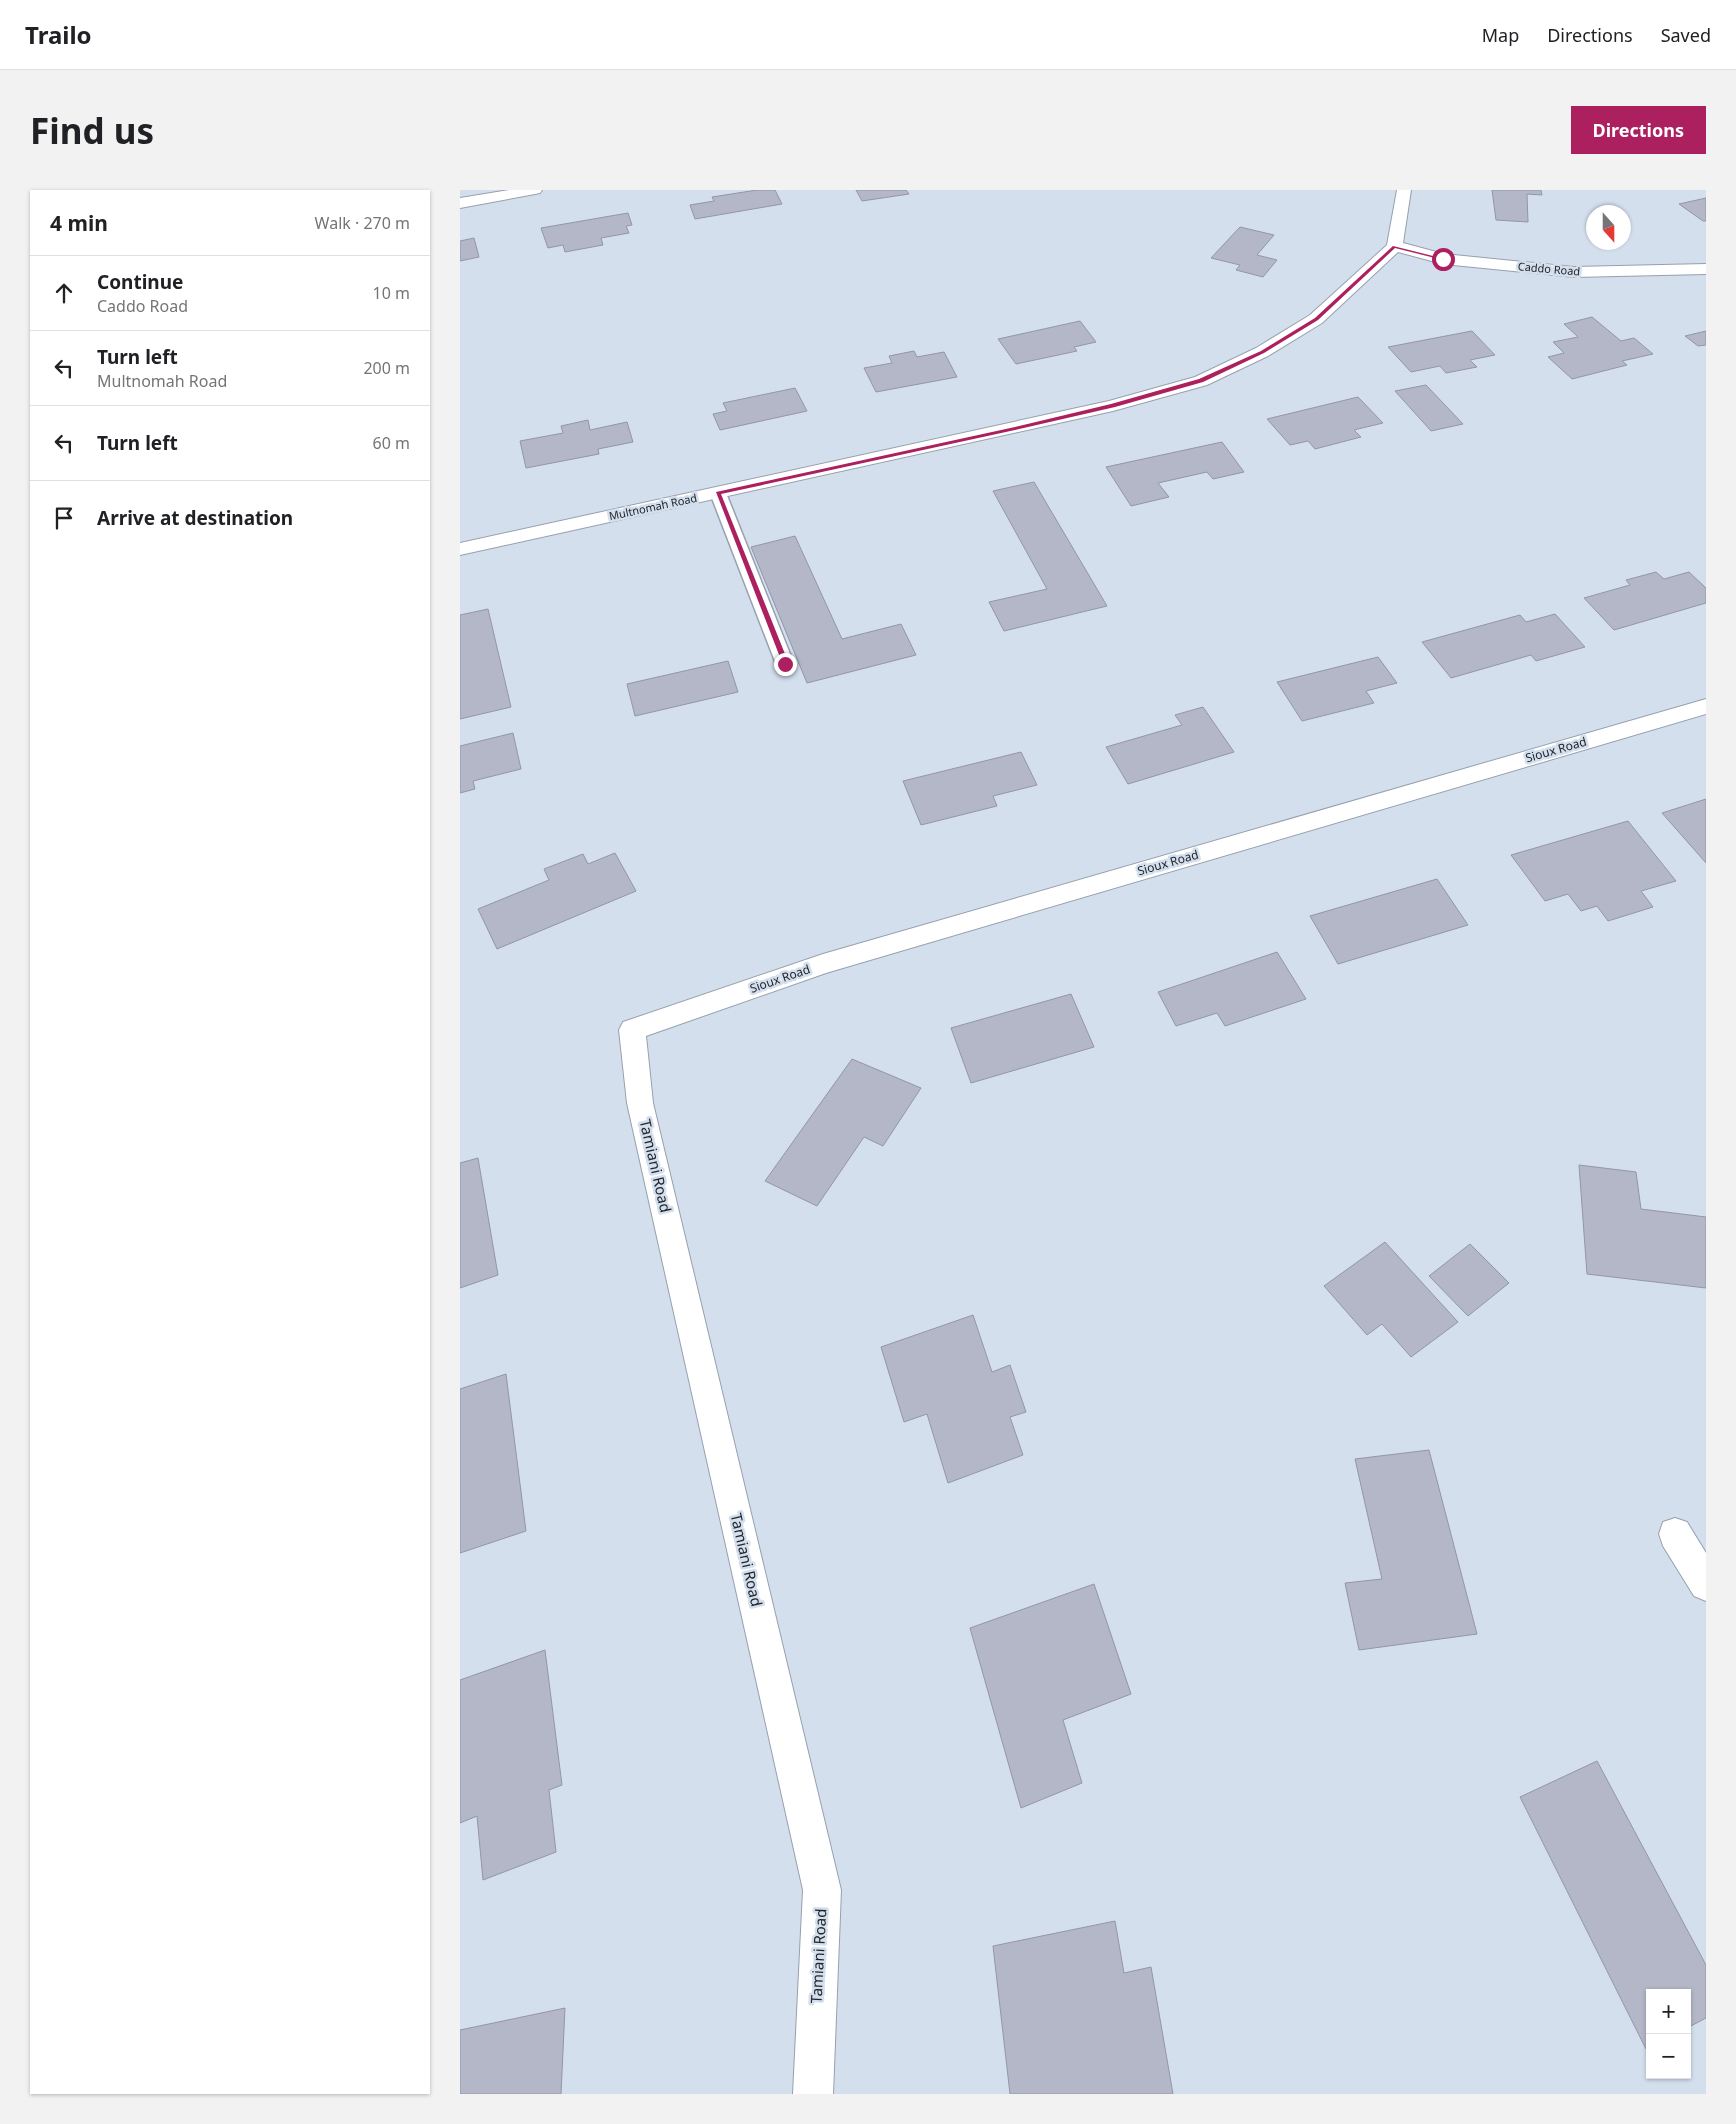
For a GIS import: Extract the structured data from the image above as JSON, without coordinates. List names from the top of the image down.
{
  "streets": {
    "street": [
      "Caddo Road",
      "Multnomah Road",
      "Sioux Road",
      "Tamiani Road"
    ]
  },
  "crossings": [
    ["Caddo Road", "Multnomah Road"],
    ["Sioux Road", "Tamiani Road"]
  ],
  "north": "bottom",
  "page": {
    "header": "Trailo",
    "nav": ["Map", "Directions", "Saved"],
    "buttons": "Directions",
    "title": "Find us",
    "heading": ["4 min", "Walk · 270 m"],
    "list": [
      ["Continue", "Caddo Road", "10 m"],
      ["Turn left", "Multnomah Road", "200 m"],
      ["Turn left", "60 m"],
      "Arrive at destination"
    ],
    "map_buttons": ["+", "−"]
  }
}
